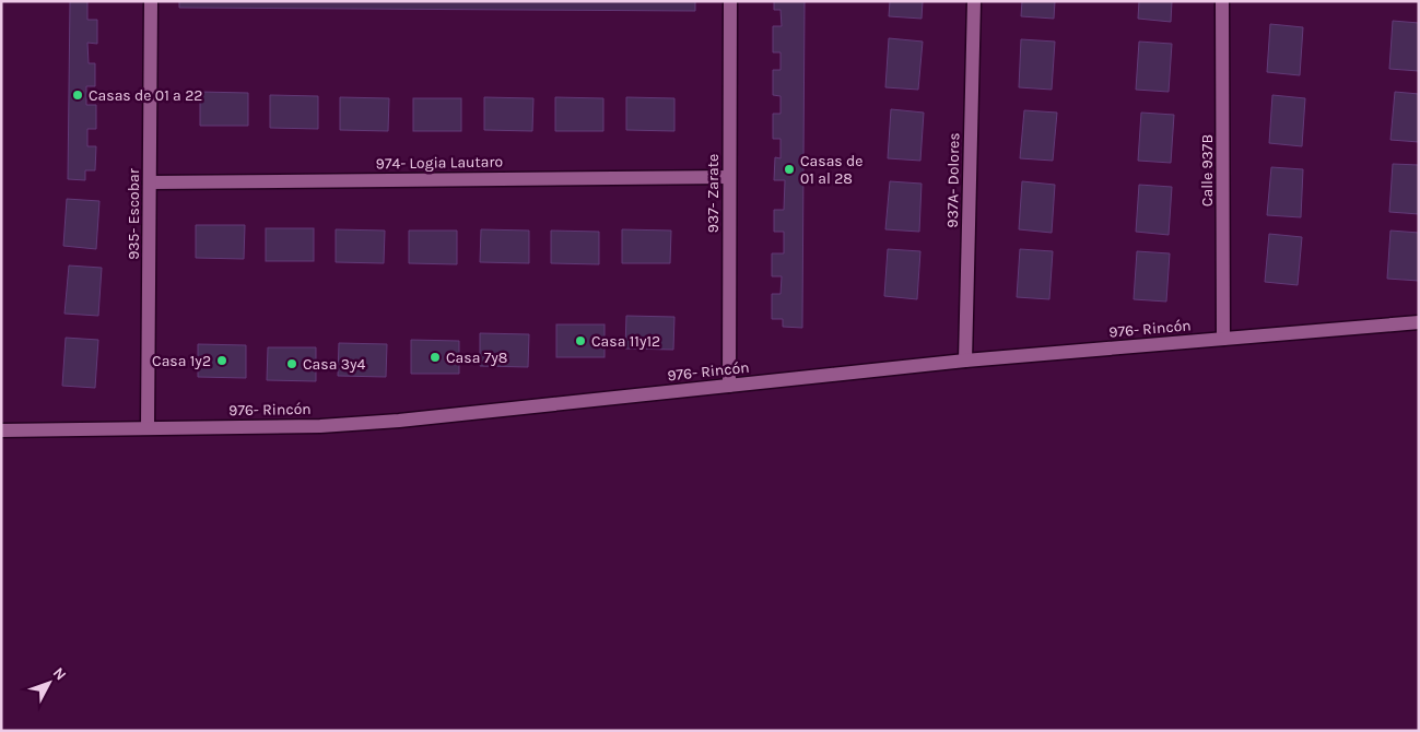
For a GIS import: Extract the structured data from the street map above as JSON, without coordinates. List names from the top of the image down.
{
  "streets": {
    "street": [
      "974- Logia Lautaro",
      "Calle 937B",
      "937A- Dolores",
      "937- Zarate",
      "935- Escobar",
      "976- Rincón"
    ]
  },
  "crossings": [
    ["974- Logia Lautaro", "937- Zarate"],
    ["974- Logia Lautaro", "935- Escobar"],
    ["Calle 937B", "976- Rincón"],
    ["937A- Dolores", "976- Rincón"],
    ["937- Zarate", "976- Rincón"],
    ["935- Escobar", "976- Rincón"]
  ],
  "places": [
    "Casas de 01 a 22",
    "Casas de 01 al 28",
    "Casa 11y12",
    "Casa 7y8",
    "Casa 1y2",
    "Casa 3y4"
  ],
  "north": "top right"
}
